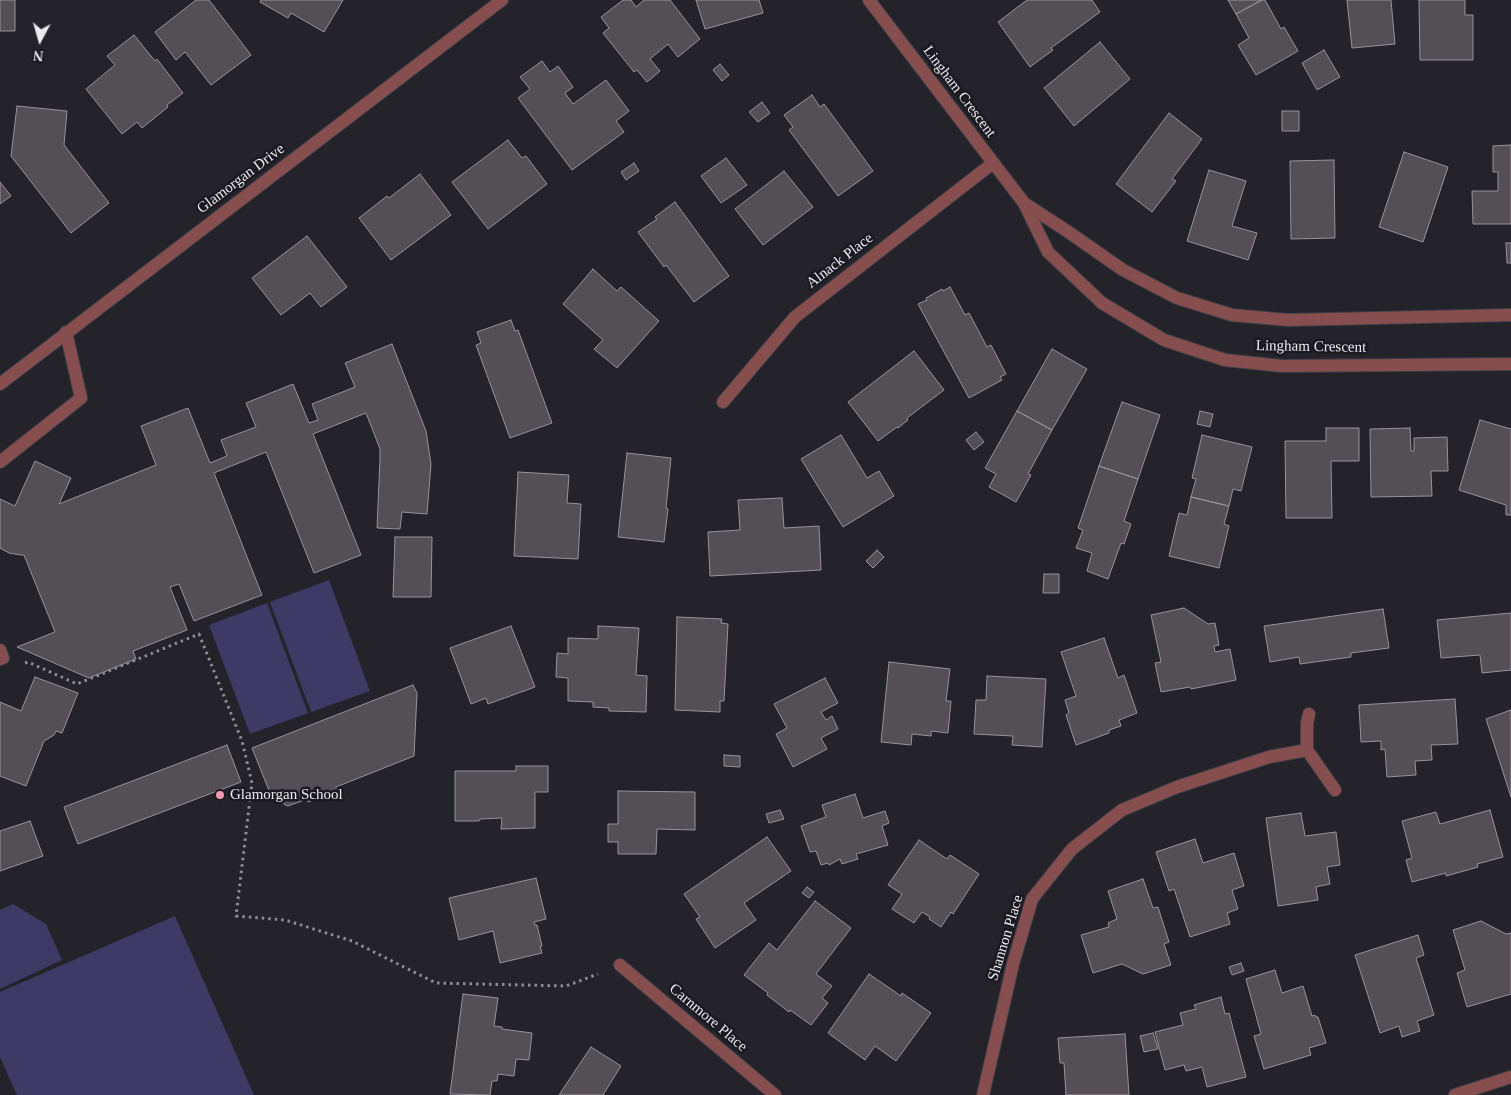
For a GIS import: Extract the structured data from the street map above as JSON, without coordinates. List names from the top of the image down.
{
  "streets": {
    "street": [
      "Lingham Crescent",
      "Glamorgan Drive",
      "Alnack Place",
      "Shannon Place",
      "Carnmore Place"
    ]
  },
  "crossings": [
    ["Lingham Crescent", "Alnack Place"]
  ],
  "places": ["Glamorgan School"],
  "north": "bottom"
}
